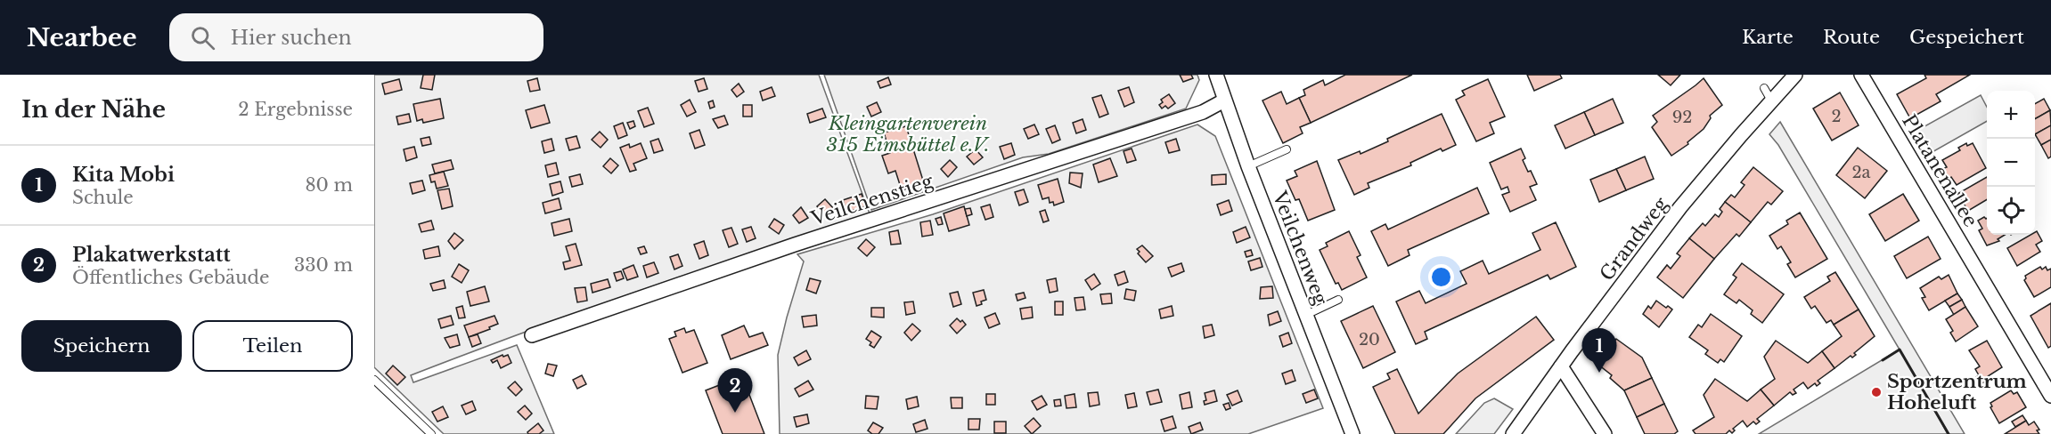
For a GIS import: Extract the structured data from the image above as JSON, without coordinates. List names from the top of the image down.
{
  "streets": {
    "street": [
      "Platanenallee",
      "Veilchenstieg",
      "Grandweg",
      "Veilchenweg"
    ]
  },
  "crossings": [
    ["Veilchenstieg", "Veilchenweg"]
  ],
  "parks": ["Kleingartenverein 315 Eimsbüttel e.V."],
  "places": ["Sportzentrum Hoheluft"],
  "house_numbers": [
    "2",
    "92",
    "2a",
    "20"
  ],
  "page": {
    "header": "Nearbee",
    "search": "Hier suchen",
    "nav": ["Karte", "Route", "Gespeichert"],
    "heading": ["In der Nähe", "2 Ergebnisse"],
    "map_buttons": ["+", "−"],
    "list": [
      {
        "mark": "1",
        "name": "Kita Mobi",
        "note": "Schule",
        "value": "80 m"
      },
      {
        "mark": "2",
        "name": "Plakatwerkstatt",
        "note": "Öffentliches Gebäude",
        "value": "330 m"
      }
    ],
    "buttons": ["Speichern", "Teilen"],
    "pins": ["1", "2"]
  }
}
